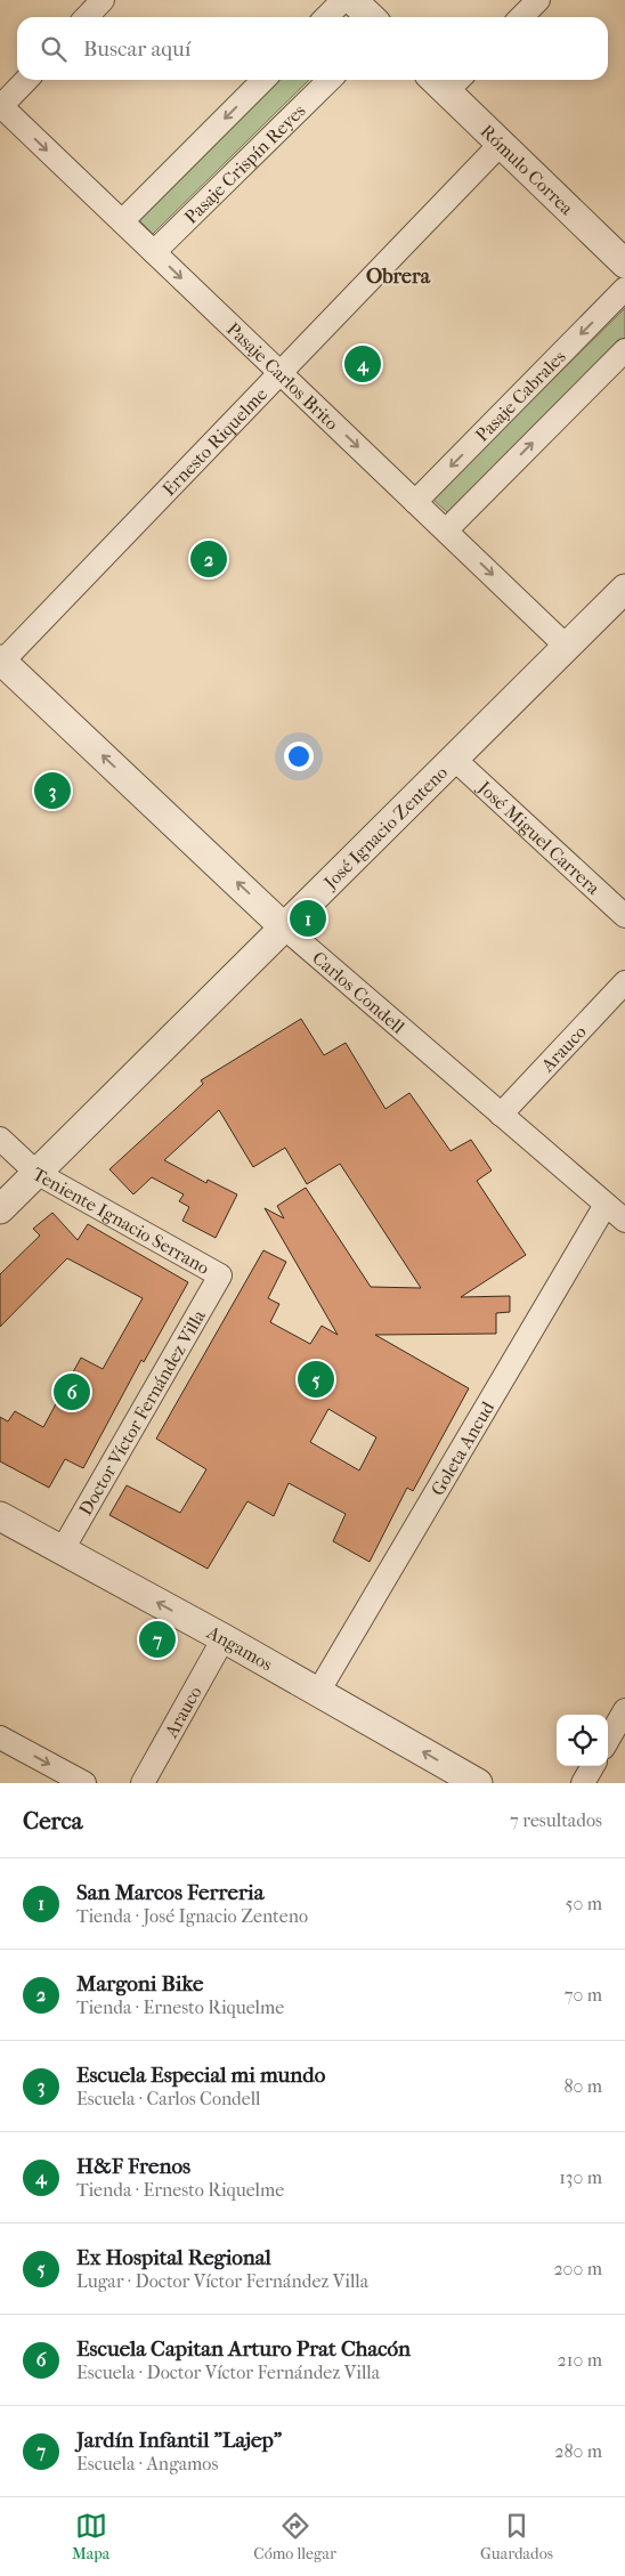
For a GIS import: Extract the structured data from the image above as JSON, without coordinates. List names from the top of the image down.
{
  "streets": {
    "street": [
      "Pasaje Crispín Reyes",
      "Rómulo Correa",
      "Pasaje Carlos Brito",
      "Pasaje Cabrales",
      "Ernesto Riquelme",
      "José Ignacio Zenteno",
      "José Miguel Carrera",
      "Carlos Condell",
      "Arauco",
      "Teniente Ignacio Serrano",
      "Doctor Víctor Fernández Villa",
      "Goleta Ancud",
      "Angamos"
    ]
  },
  "crossings": [
    ["Pasaje Crispín Reyes", "Pasaje Carlos Brito"],
    ["Rómulo Correa", "Ernesto Riquelme"],
    ["Pasaje Carlos Brito", "Pasaje Cabrales"],
    ["Pasaje Carlos Brito", "Ernesto Riquelme"],
    ["Pasaje Carlos Brito", "José Ignacio Zenteno"],
    ["Ernesto Riquelme", "Carlos Condell"],
    ["José Ignacio Zenteno", "José Miguel Carrera"],
    ["José Ignacio Zenteno", "Carlos Condell"],
    ["José Ignacio Zenteno", "Teniente Ignacio Serrano"],
    ["Carlos Condell", "Arauco"],
    ["Carlos Condell", "Goleta Ancud"],
    ["Arauco", "Angamos"],
    ["Teniente Ignacio Serrano", "Doctor Víctor Fernández Villa"],
    ["Doctor Víctor Fernández Villa", "Angamos"],
    ["Goleta Ancud", "Angamos"]
  ],
  "one_way": ["Pasaje Carlos Brito", "Carlos Condell", "Angamos"],
  "districts": ["Obrera"],
  "page": {
    "search": "Buscar aquí",
    "pins": [
      "4",
      "2",
      "3",
      "1",
      "5",
      "6",
      "7"
    ],
    "heading": ["Cerca", "7 resultados"],
    "list": [
      {
        "mark": "1",
        "name": "San Marcos Ferreria",
        "note": "Tienda · José Ignacio Zenteno",
        "value": "50 m"
      },
      {
        "mark": "2",
        "name": "Margoni Bike",
        "note": "Tienda · Ernesto Riquelme",
        "value": "70 m"
      },
      {
        "mark": "3",
        "name": "Escuela Especial mi mundo",
        "note": "Escuela · Carlos Condell",
        "value": "80 m"
      },
      {
        "mark": "4",
        "name": "H&F Frenos",
        "note": "Tienda · Ernesto Riquelme",
        "value": "130 m"
      },
      {
        "mark": "5",
        "name": "Ex Hospital Regional",
        "note": "Lugar · Doctor Víctor Fernández Villa",
        "value": "200 m"
      },
      {
        "mark": "6",
        "name": "Escuela Capitan Arturo Prat Chacón",
        "note": "Escuela · Doctor Víctor Fernández Villa",
        "value": "210 m"
      },
      {
        "mark": "7",
        "name": "Jardín Infantil \"Lajep\"",
        "note": "Escuela · Angamos",
        "value": "280 m"
      }
    ],
    "nav": ["Mapa", "Cómo llegar", "Guardados"]
  }
}
